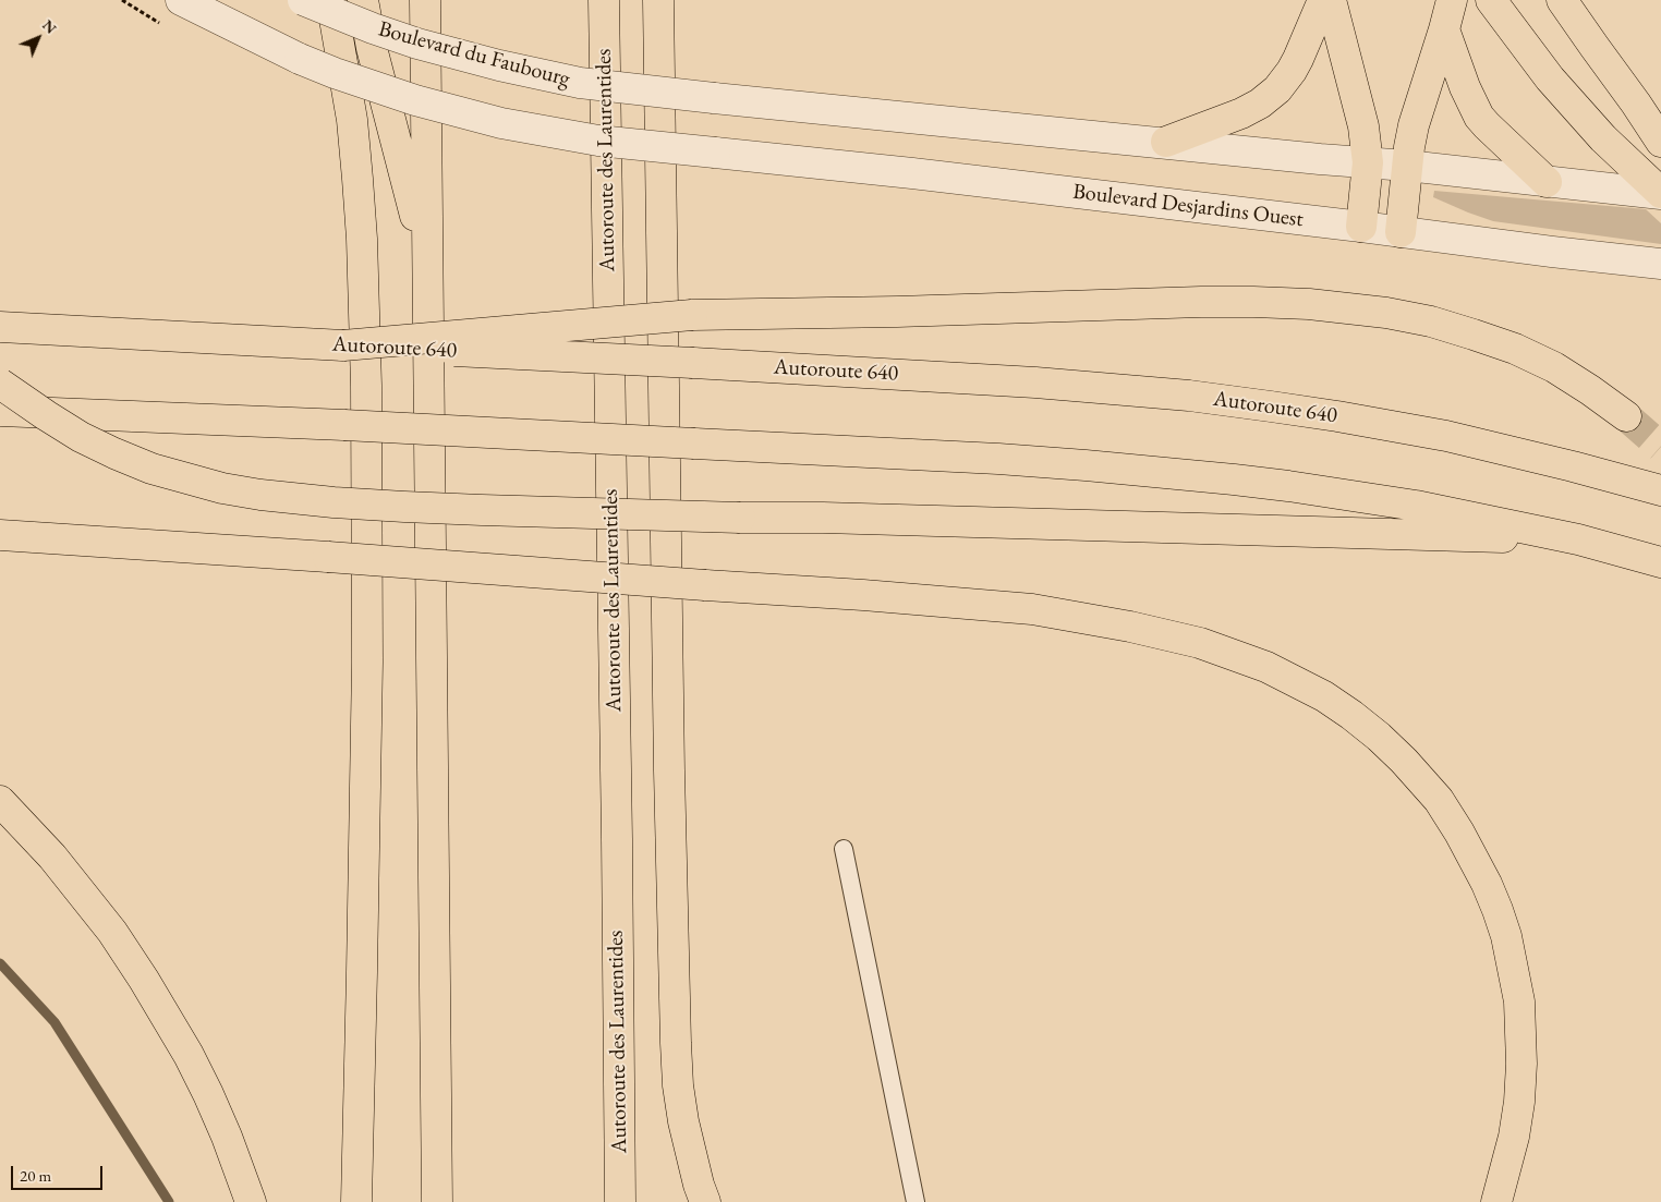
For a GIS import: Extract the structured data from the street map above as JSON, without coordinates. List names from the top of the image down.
{
  "streets": {
    "highway": ["Autoroute des Laurentides", "Autoroute 640"],
    "street": ["Boulevard du Faubourg", "Boulevard Desjardins Ouest"]
  },
  "scale_bar": "20 m",
  "north": "top right"
}
